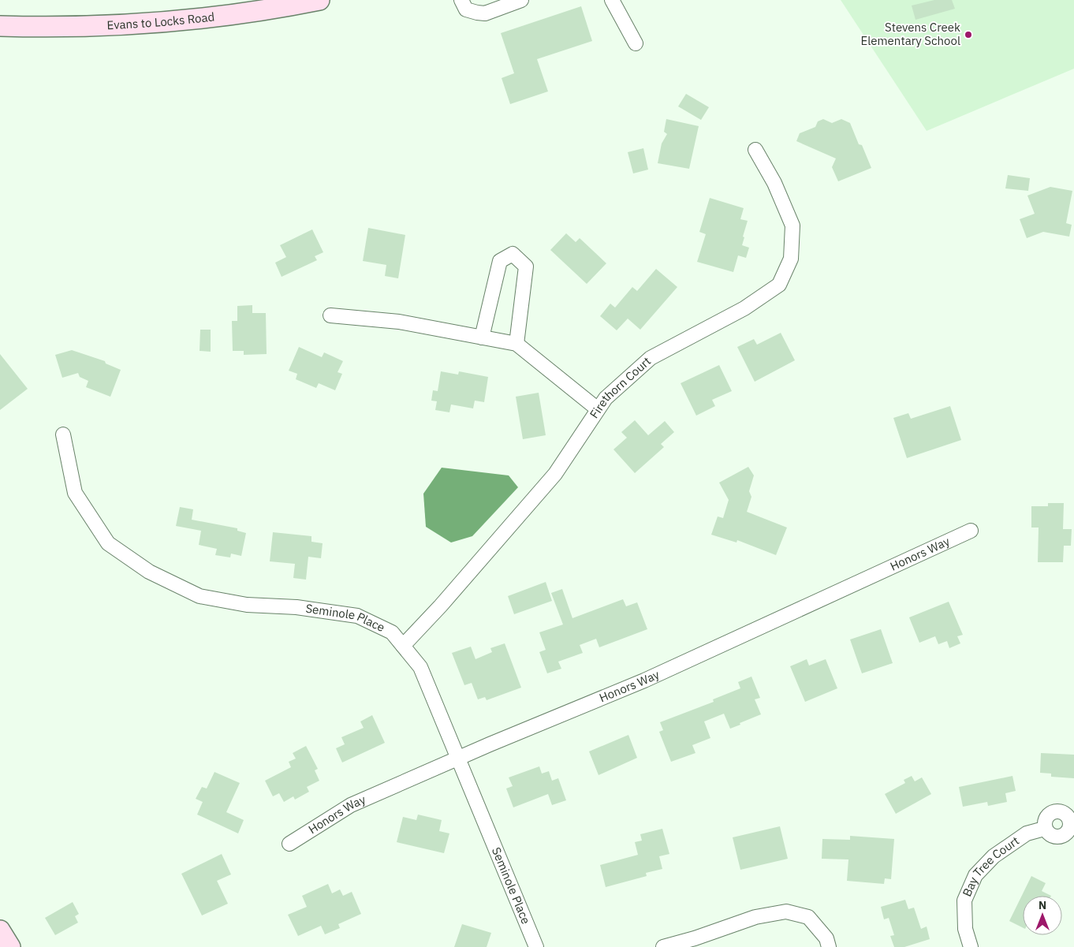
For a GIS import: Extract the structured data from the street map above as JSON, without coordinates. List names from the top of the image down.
{
  "streets": {
    "street": [
      "Evans to Locks Road",
      "Firethorn Court",
      "Honors Way",
      "Seminole Place",
      "Bay Tree Court"
    ]
  },
  "crossings": [
    ["Firethorn Court", "Seminole Place"],
    ["Honors Way", "Seminole Place"]
  ],
  "places": ["Stevens Creek Elementary School"],
  "north": "top"
}
